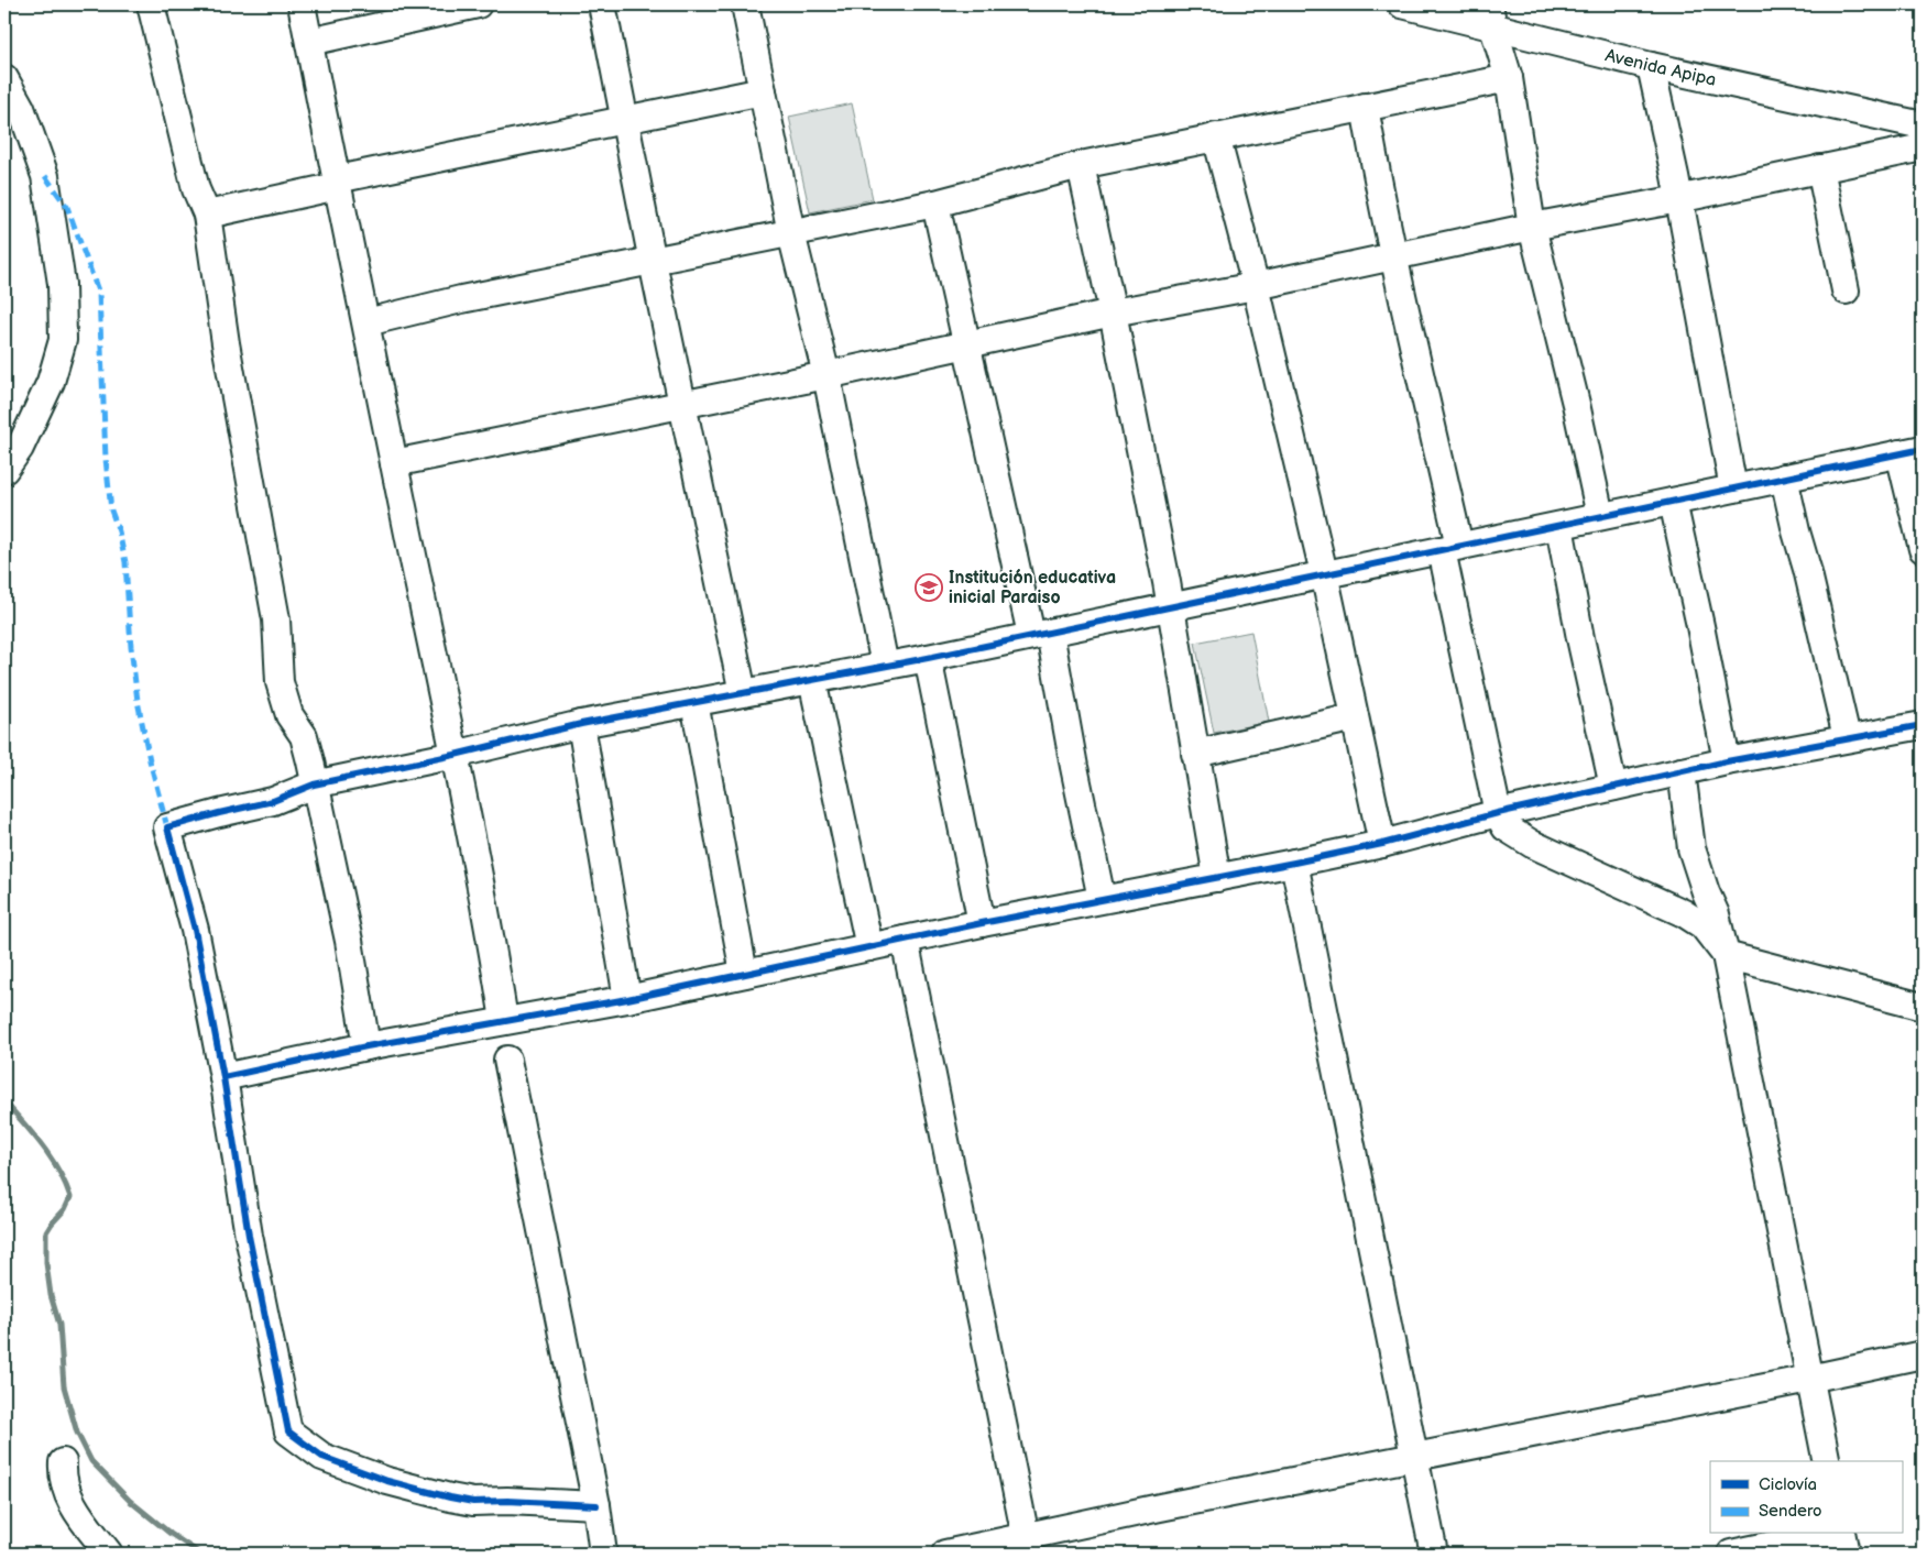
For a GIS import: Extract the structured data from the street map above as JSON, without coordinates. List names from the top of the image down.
{
  "streets": {
    "street": ["Avenida Apipa"]
  },
  "places": {
    "school or university": ["Institución educativa inicial Paraiso"]
  },
  "legend": ["Ciclovía", "Sendero"]
}
